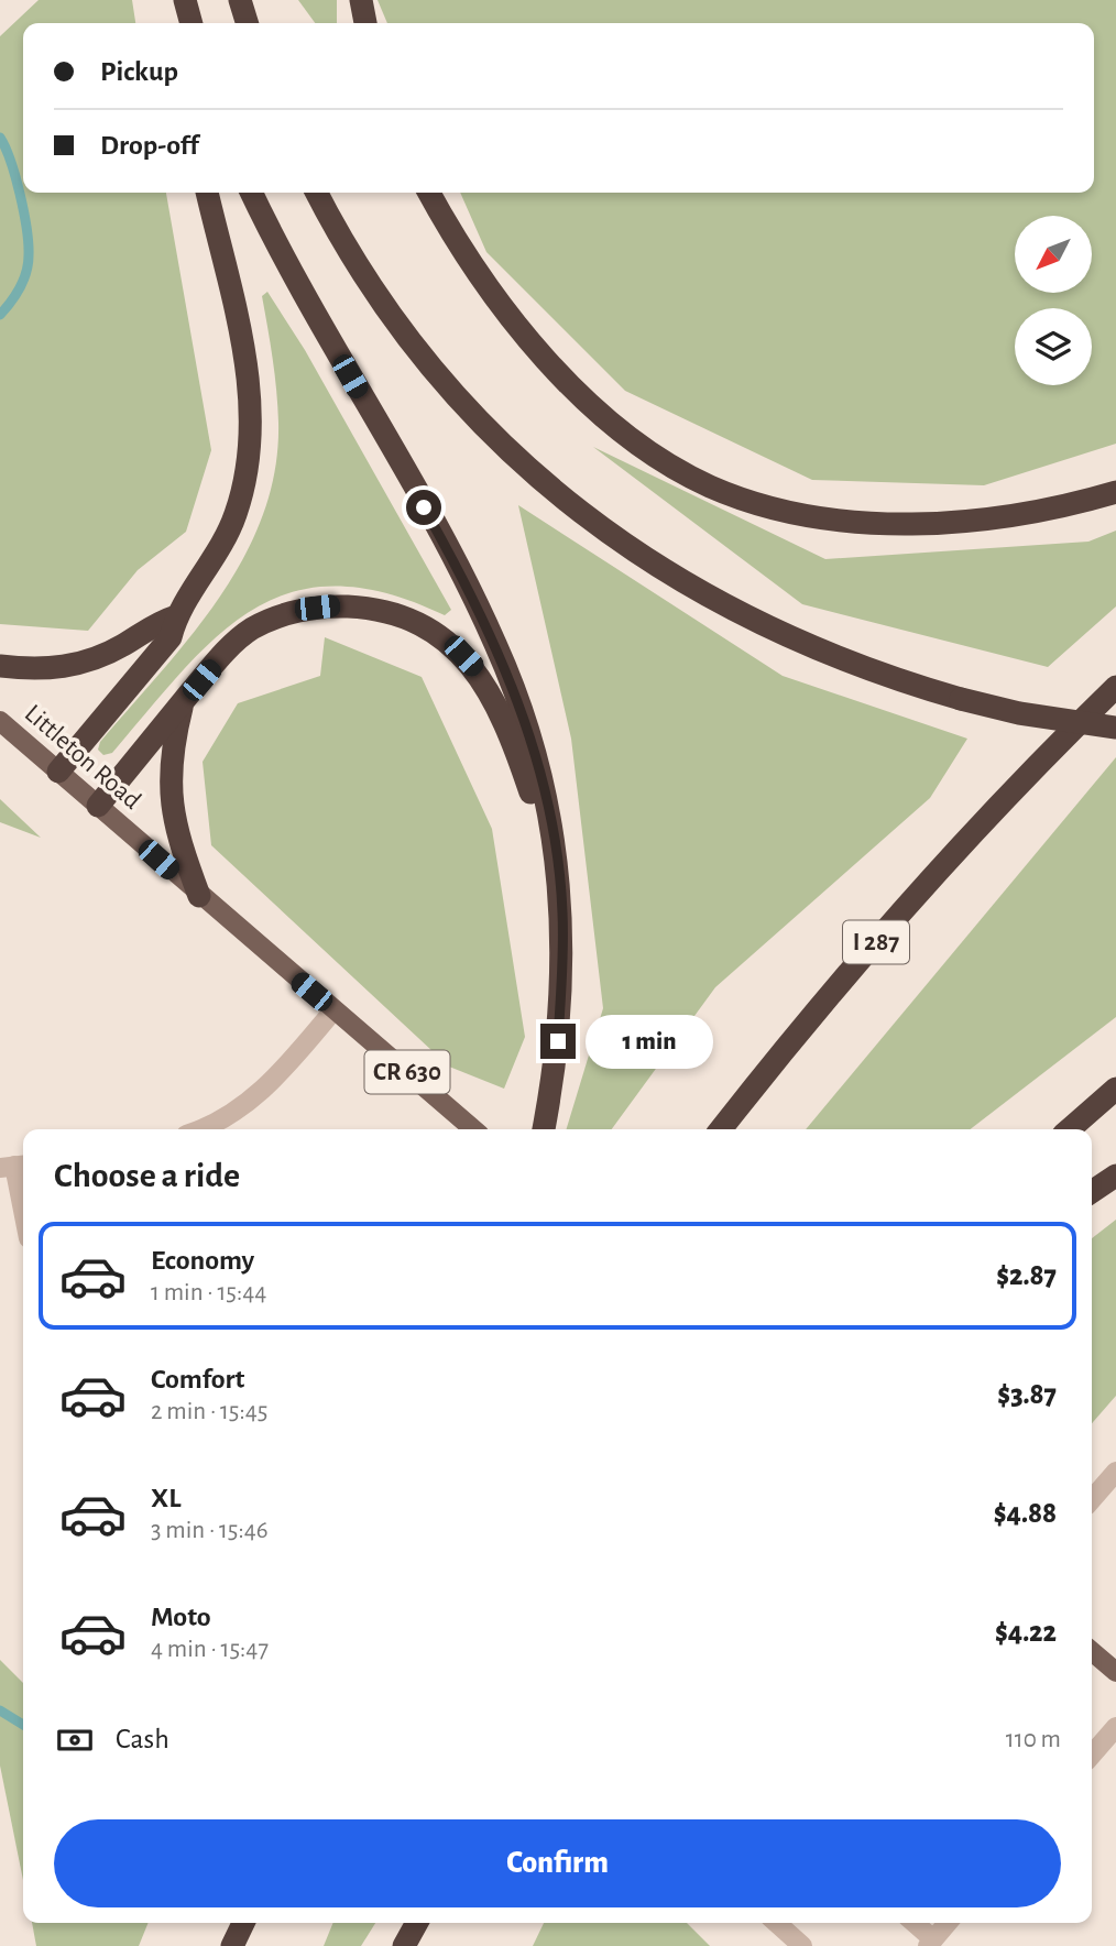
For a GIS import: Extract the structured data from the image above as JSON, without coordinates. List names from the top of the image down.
{
  "streets": {
    "highway": ["I 287"],
    "main road": ["Littleton Road", "CR 630"]
  },
  "north": "bottom left",
  "page": {
    "banner": ["Pickup", "Drop-off"],
    "bubble": "1 min",
    "heading": "Choose a ride",
    "list": [
      {
        "name": "Economy",
        "note": "1 min · 15:44",
        "value": "$2.87"
      },
      {
        "name": "Comfort",
        "note": "2 min · 15:45",
        "value": "$3.87"
      },
      {
        "name": "XL",
        "note": "3 min · 15:46",
        "value": "$4.88"
      },
      {
        "name": "Moto",
        "note": "4 min · 15:47",
        "value": "$4.22"
      }
    ],
    "pay": ["Cash", "110 m"],
    "buttons": "Confirm"
  }
}
